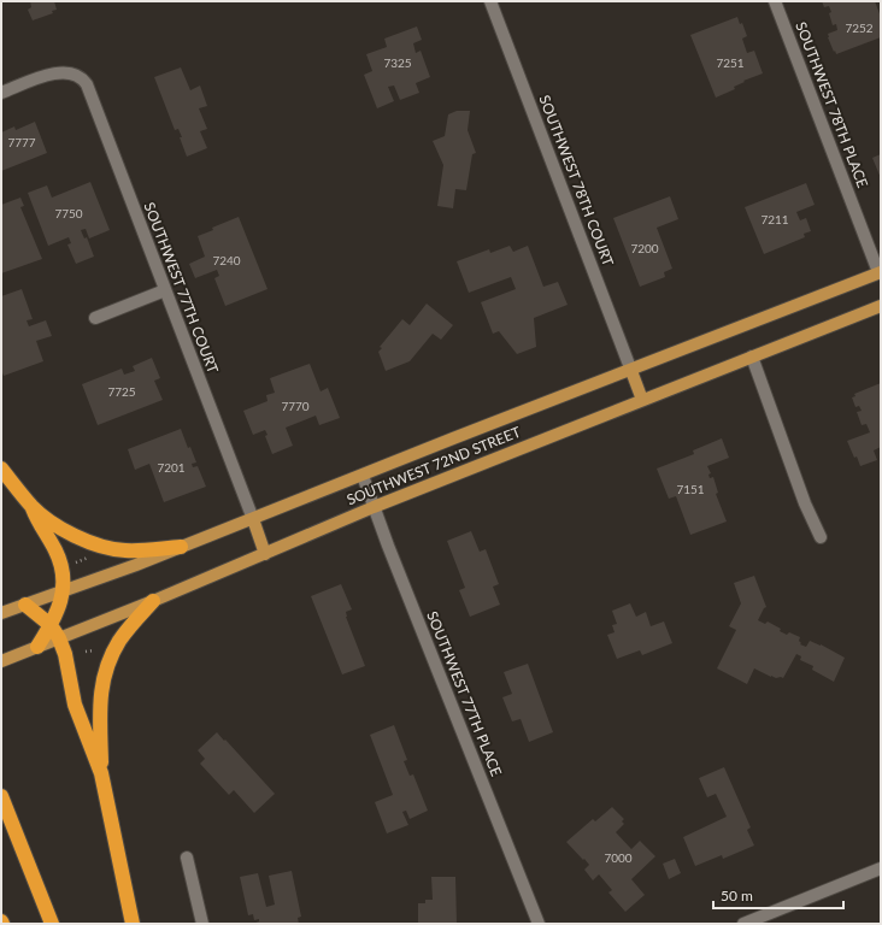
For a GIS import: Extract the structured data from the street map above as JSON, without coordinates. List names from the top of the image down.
{
  "streets": {
    "main road": ["SOUTHWEST 72ND STREET"],
    "street": [
      "SOUTHWEST 78TH PLACE",
      "SOUTHWEST 78TH COURT",
      "SOUTHWEST 77TH COURT",
      "SOUTHWEST 77TH PLACE"
    ]
  },
  "crossings": [
    ["SOUTHWEST 78TH PLACE", "SOUTHWEST 72ND STREET"],
    ["SOUTHWEST 78TH COURT", "SOUTHWEST 72ND STREET"],
    ["SOUTHWEST 77TH COURT", "SOUTHWEST 72ND STREET"],
    ["SOUTHWEST 72ND STREET", "SOUTHWEST 77TH PLACE"]
  ],
  "house_numbers": [
    "7252",
    "7325",
    "7251",
    "7777",
    "7750",
    "7211",
    "7200",
    "7240",
    "7725",
    "7770",
    "7201",
    "7151",
    "7000"
  ],
  "scale_bar": "50 m"
}
